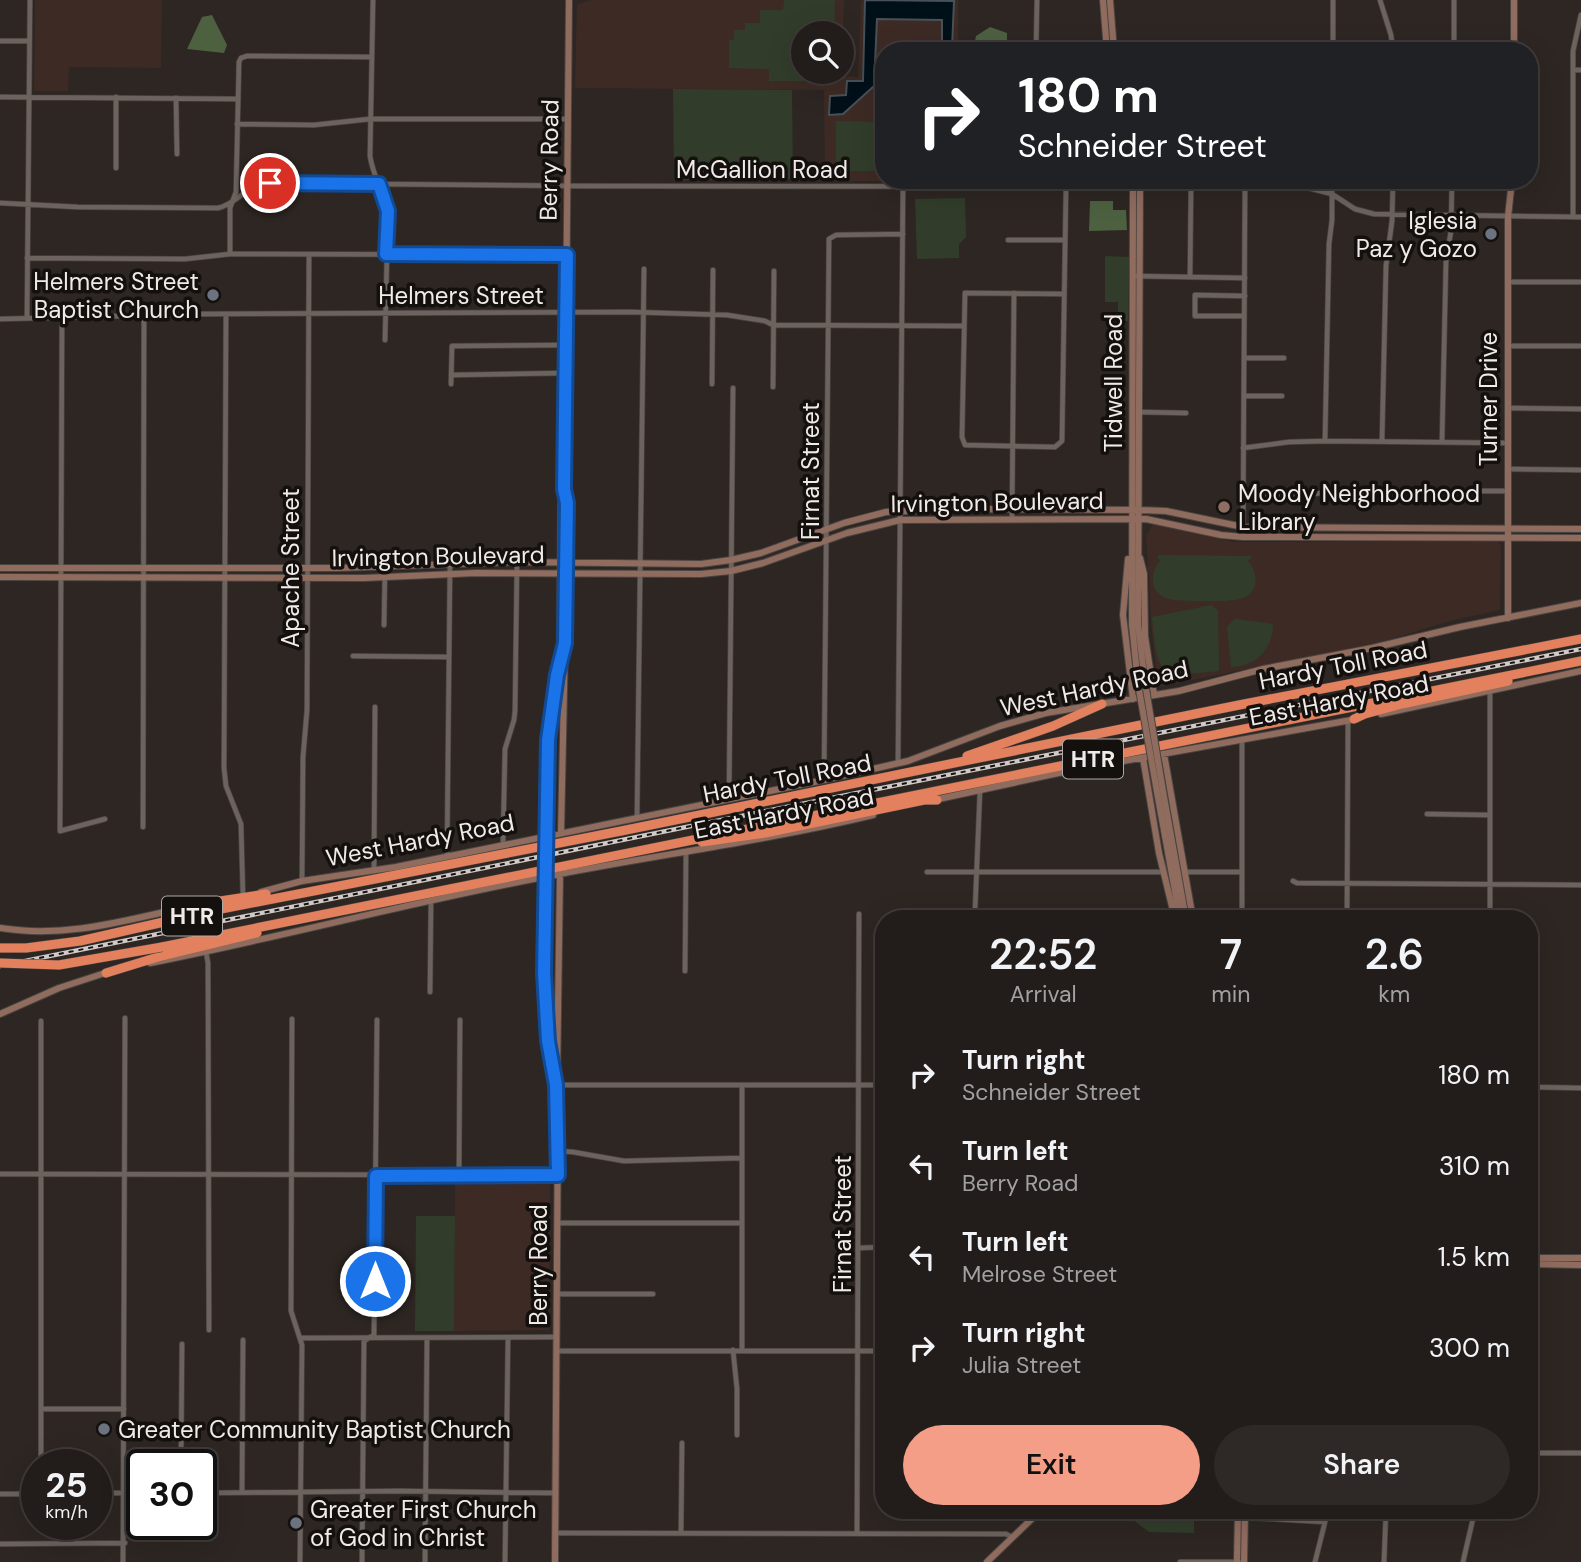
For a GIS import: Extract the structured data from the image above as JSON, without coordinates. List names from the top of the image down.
{
  "streets": {
    "highway": ["Hardy Toll Road", "HTR"],
    "main road": [
      "Berry Road",
      "Tidwell Road",
      "Turner Drive",
      "Irvington Boulevard",
      "West Hardy Road",
      "East Hardy Road"
    ],
    "street": [
      "McGallion Road",
      "Helmers Street",
      "Firnat Street",
      "Apache Street"
    ]
  },
  "crossings": [
    ["Berry Road", "McGallion Road"],
    ["Berry Road", "Helmers Street"],
    ["Berry Road", "Irvington Boulevard"],
    ["McGallion Road", "Turner Drive"],
    ["Helmers Street", "Firnat Street"],
    ["Helmers Street", "Apache Street"],
    ["Tidwell Road", "Irvington Boulevard"],
    ["Turner Drive", "Irvington Boulevard"],
    ["Turner Drive", "West Hardy Road"],
    ["Firnat Street", "Irvington Boulevard"],
    ["Firnat Street", "West Hardy Road"],
    ["Irvington Boulevard", "Apache Street"],
    ["Apache Street", "West Hardy Road"],
    ["Hardy Toll Road", "West Hardy Road"]
  ],
  "places": [
    "Iglesia Paz y Gozo",
    "Helmers Street Baptist Church",
    "Moody Neighborhood Library",
    "Greater Community Baptist Church",
    "Greater First Church of God in Christ"
  ],
  "page": {
    "turn": ["180 m", "Schneider Street"],
    "eta": [
      "22:52",
      "Arrival",
      "7",
      "min",
      "2.6",
      "km"
    ],
    "list": [
      {
        "name": "Turn right",
        "note": "Schneider Street",
        "value": "180 m"
      },
      {
        "name": "Turn left",
        "note": "Berry Road",
        "value": "310 m"
      },
      {
        "name": "Turn left",
        "note": "Melrose Street",
        "value": "1.5 km"
      },
      {
        "name": "Turn right",
        "note": "Julia Street",
        "value": "300 m"
      }
    ],
    "buttons": ["Exit", "Share"],
    "speed": "25 km/h",
    "limit": "30"
  }
}
